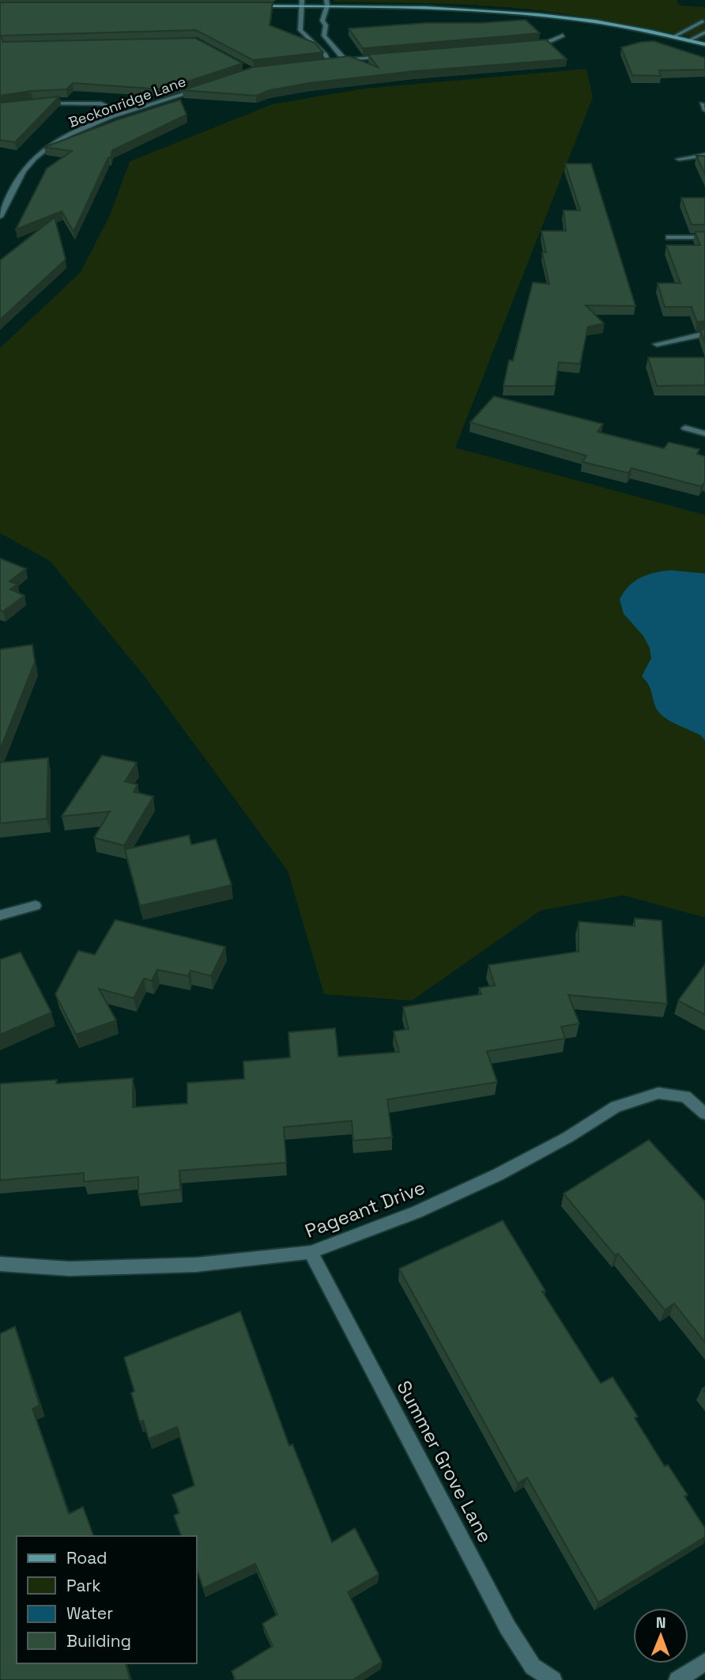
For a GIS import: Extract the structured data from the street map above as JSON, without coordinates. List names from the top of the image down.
{
  "streets": {
    "street": ["Beckonridge Lane", "Pageant Drive", "Summer Grove Lane"]
  },
  "crossings": [
    ["Pageant Drive", "Summer Grove Lane"]
  ],
  "legend": [
    "Road",
    "Park",
    "Water",
    "Building"
  ],
  "north": "top"
}
